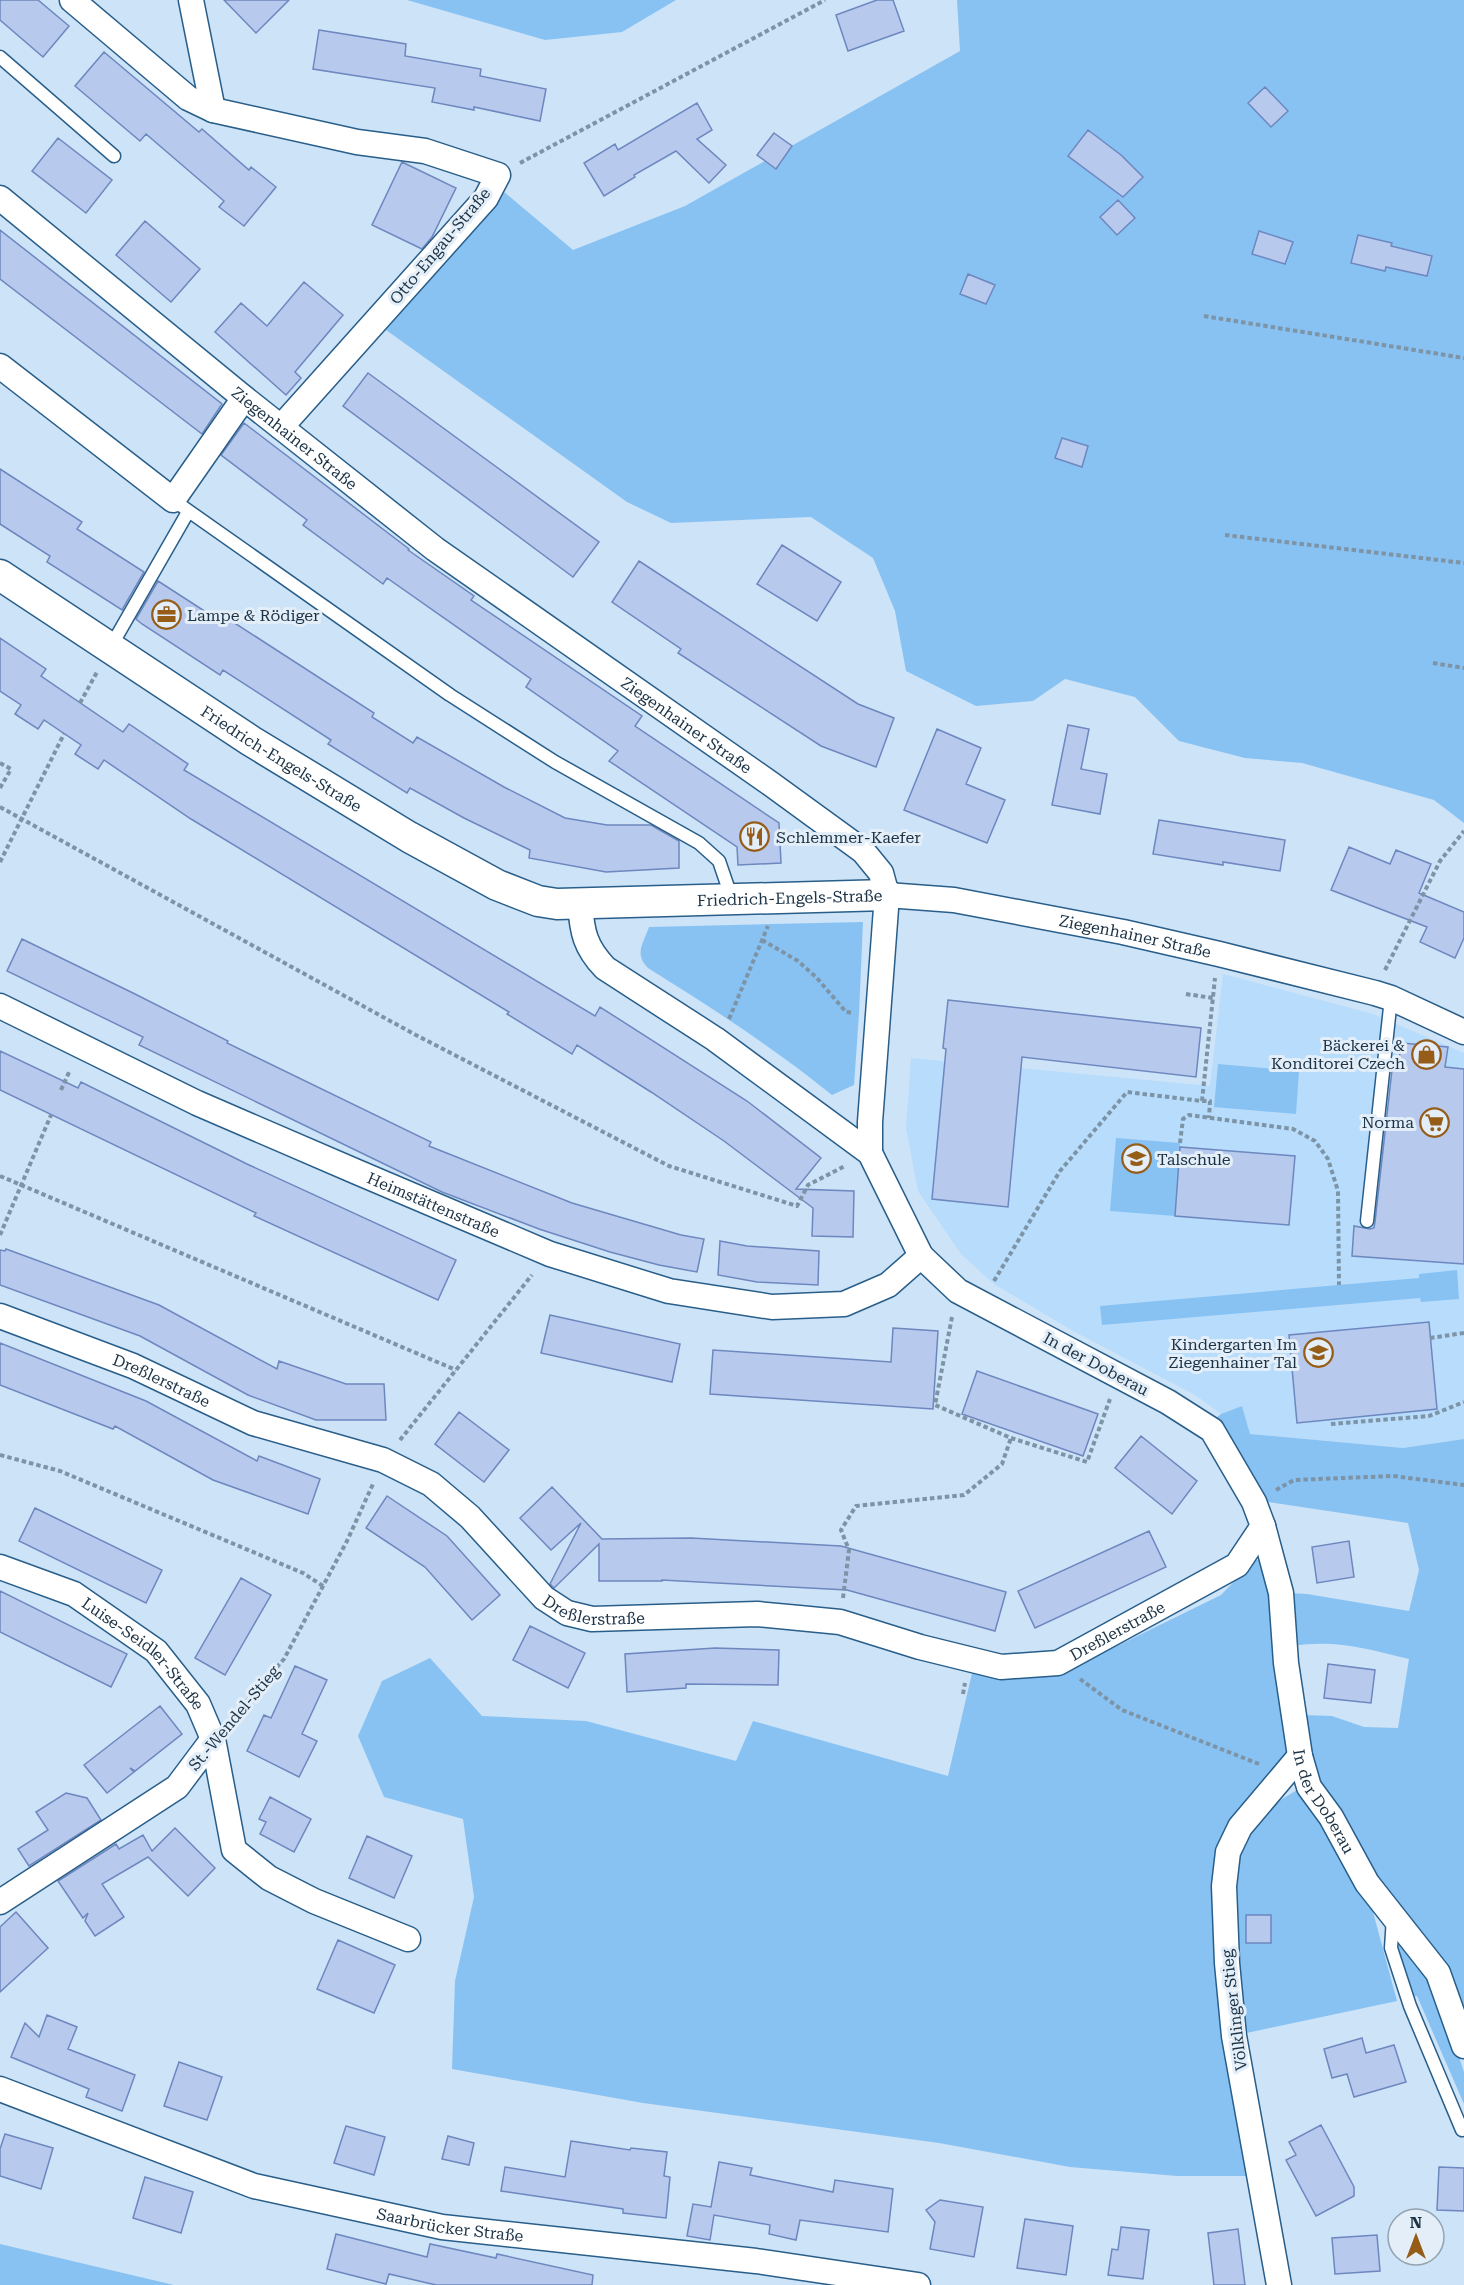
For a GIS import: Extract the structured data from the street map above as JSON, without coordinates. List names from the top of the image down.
{
  "streets": {
    "street": [
      "Otto-Engau-Straße",
      "Ziegenhainer Straße",
      "Friedrich-Engels-Straße",
      "Heimstättenstraße",
      "In der Doberau",
      "Dreßlerstraße",
      "Luise-Seidler-Straße",
      "St.-Wendel-Stieg",
      "Völklinger Stieg",
      "Saarbrücker Straße"
    ]
  },
  "crossings": [
    ["Otto-Engau-Straße", "Ziegenhainer Straße"],
    ["Ziegenhainer Straße", "Friedrich-Engels-Straße"],
    ["Friedrich-Engels-Straße", "Heimstättenstraße"],
    ["Friedrich-Engels-Straße", "In der Doberau"],
    ["Heimstättenstraße", "In der Doberau"],
    ["Heimstättenstraße", "St.-Wendel-Stieg"],
    ["In der Doberau", "Dreßlerstraße"],
    ["In der Doberau", "Völklinger Stieg"],
    ["Dreßlerstraße", "St.-Wendel-Stieg"],
    ["Luise-Seidler-Straße", "St.-Wendel-Stieg"]
  ],
  "places": {
    "office": ["Lampe & Rödiger"],
    "restaurant": ["Schlemmer-Kaefer"],
    "shop": ["Bäckerei & Konditorei Czech"],
    "supermarket": ["Norma"],
    "school or university": ["Talschule", "Kindergarten Im Ziegenhainer Tal"]
  },
  "north": "top"
}
